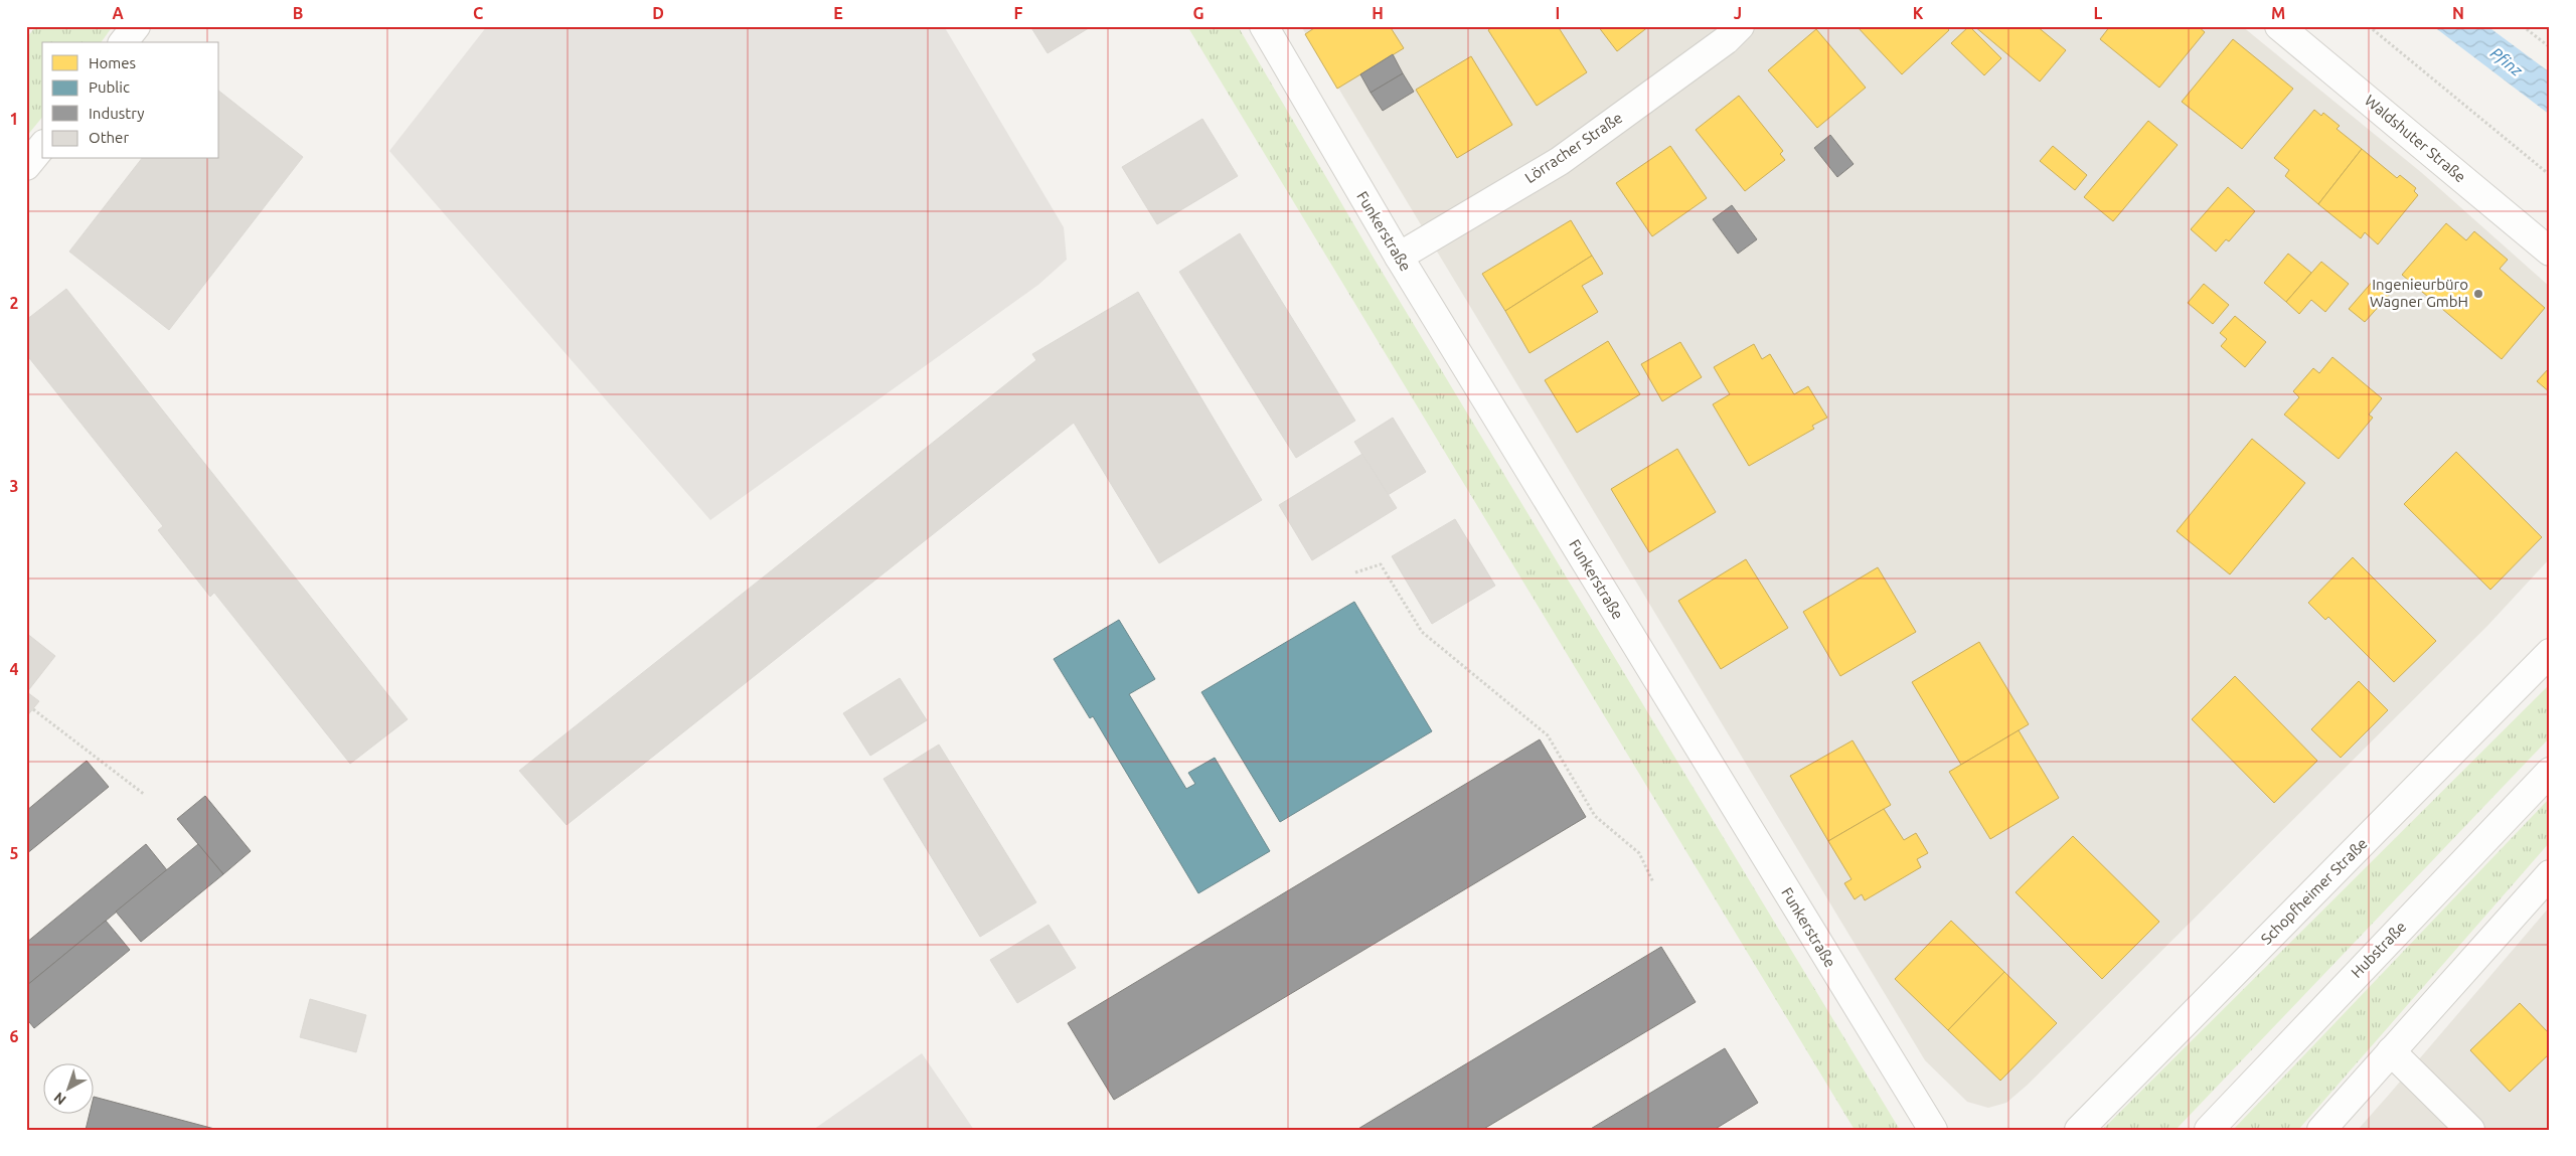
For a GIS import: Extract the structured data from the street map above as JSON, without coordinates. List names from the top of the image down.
{
  "streets": {
    "street": [
      "Waldshuter Straße",
      "Lörracher Straße",
      "Funkerstraße",
      "Schopfheimer Straße",
      "Hubstraße"
    ]
  },
  "crossings": [
    ["Lörracher Straße", "Funkerstraße"]
  ],
  "water": ["Pfinz"],
  "places": ["Ingenieurbüro Wagner GmbH"],
  "legend": [
    "Homes",
    "Public",
    "Industry",
    "Other"
  ],
  "north": "bottom left",
  "grid": {
    "columns": [
      "A",
      "B",
      "C",
      "D",
      "E",
      "F",
      "G",
      "H",
      "I",
      "J",
      "K",
      "L",
      "M",
      "N"
    ],
    "rows": [
      "1",
      "2",
      "3",
      "4",
      "5",
      "6"
    ]
  }
}
